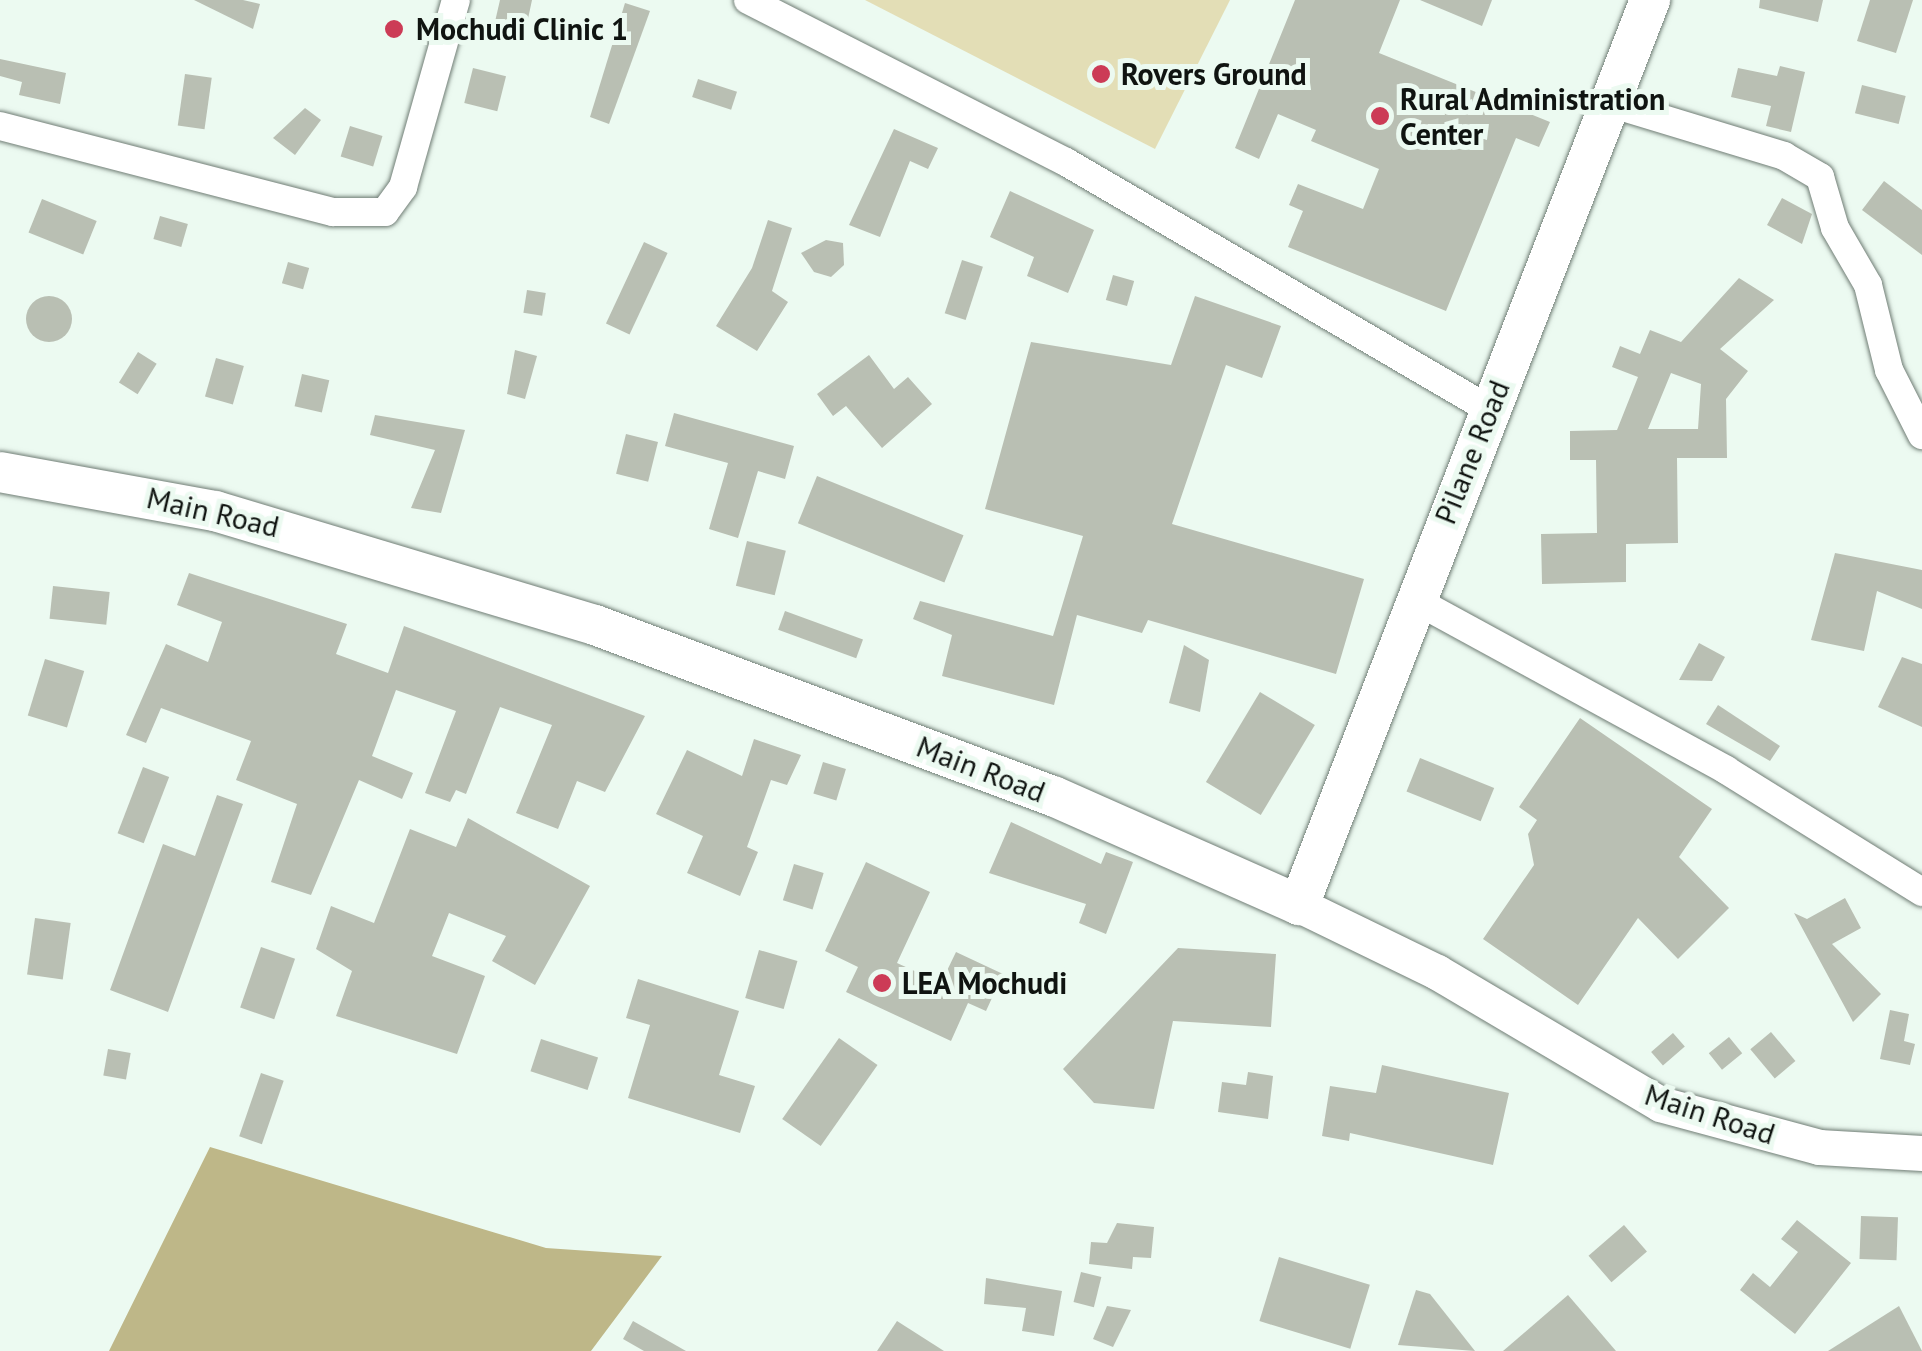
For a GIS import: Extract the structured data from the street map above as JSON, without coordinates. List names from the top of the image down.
{
  "streets": {
    "main road": ["Pilane Road", "Main Road"]
  },
  "crossings": [
    ["Pilane Road", "Main Road"]
  ],
  "places": [
    "Mochudi Clinic 1",
    "Rovers Ground",
    "Rural Administration Center",
    "LEA Mochudi"
  ]
}
